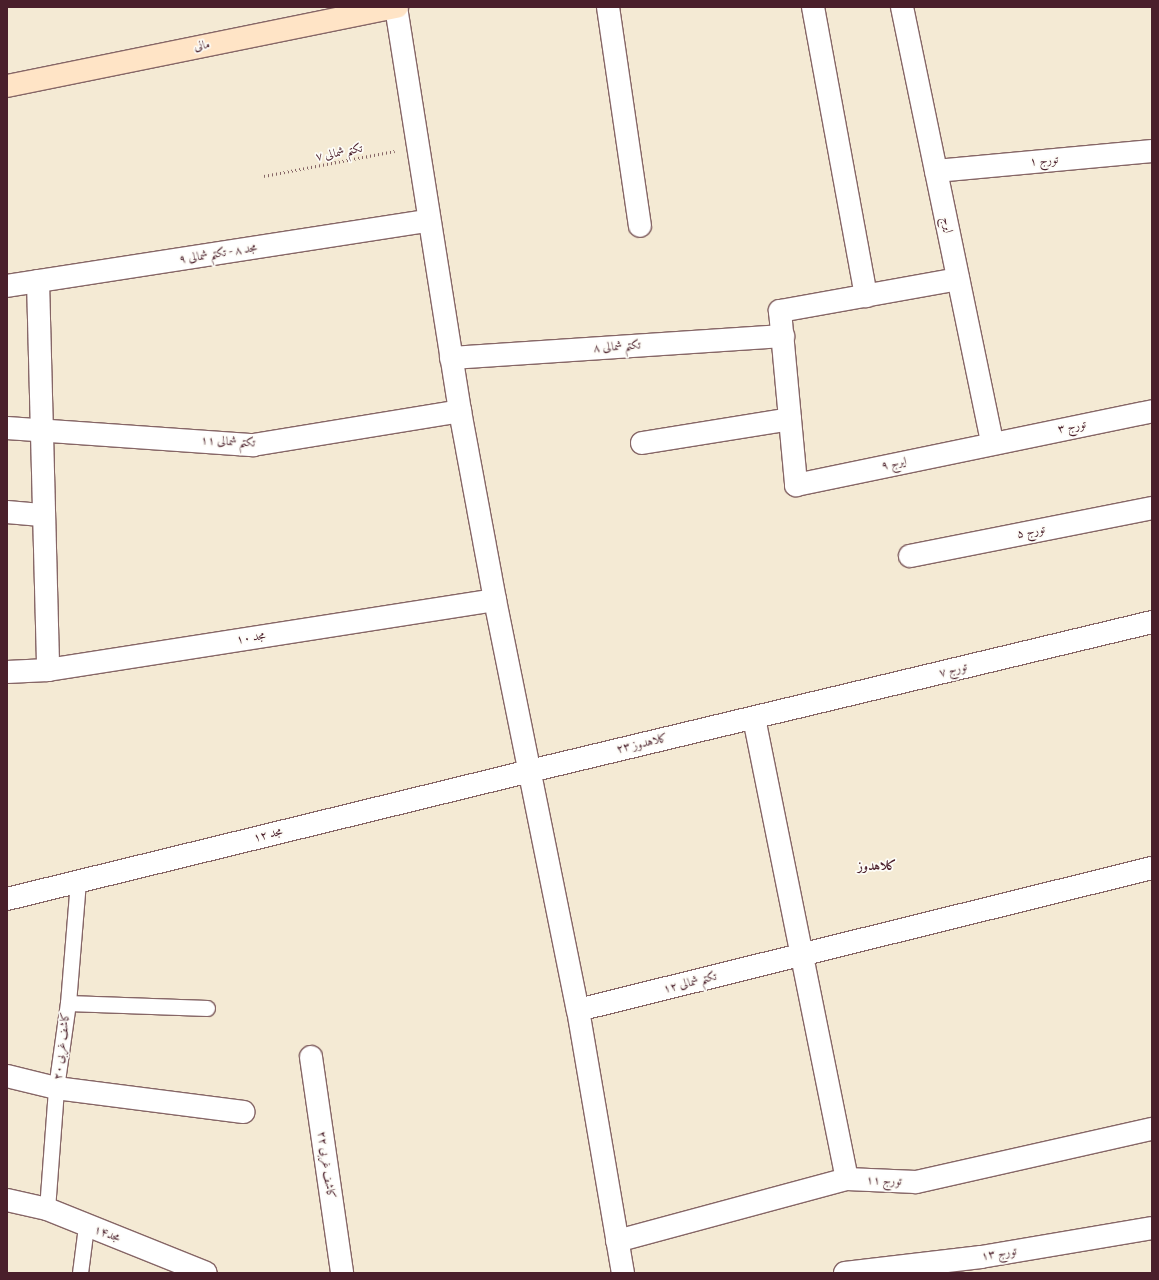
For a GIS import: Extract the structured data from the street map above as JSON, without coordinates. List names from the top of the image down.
{
  "streets": {
    "street": [
      "مانی",
      "تورج ۱",
      "ایرج",
      "مجد ۸ - تکتم شمالی ۹",
      "تکتم شمالی ۸",
      "تورج ۳",
      "تکتم شمالی ۱۱",
      "ایرج ۹",
      "تورج ۵",
      "مجد ۱۰",
      "تورج ۷",
      "کلاهدوز ۲۳",
      "مجد ۱۲",
      "تکتم شمالی ۱۲",
      "کاشف غربی ۲۲",
      "تورج ۱۱",
      "مجد۱۴",
      "تورج ۱۳"
    ],
    "lane": ["کاشف غربی ۲۰"],
    "path": ["تکتم شمالی ۷"]
  },
  "crossings": [
    ["تورج ۱", "ایرج"],
    ["ایرج", "تورج ۳"],
    ["ایرج", "ایرج ۹"],
    ["تورج ۳", "ایرج ۹"],
    ["تورج ۷", "کلاهدوز ۲۳"],
    ["کلاهدوز ۲۳", "مجد ۱۲"],
    ["مجد ۱۲", "کاشف غربی ۲۰"],
    ["کاشف غربی ۲۰", "مجد۱۴"]
  ],
  "districts": ["کلاهدوز"]
}
